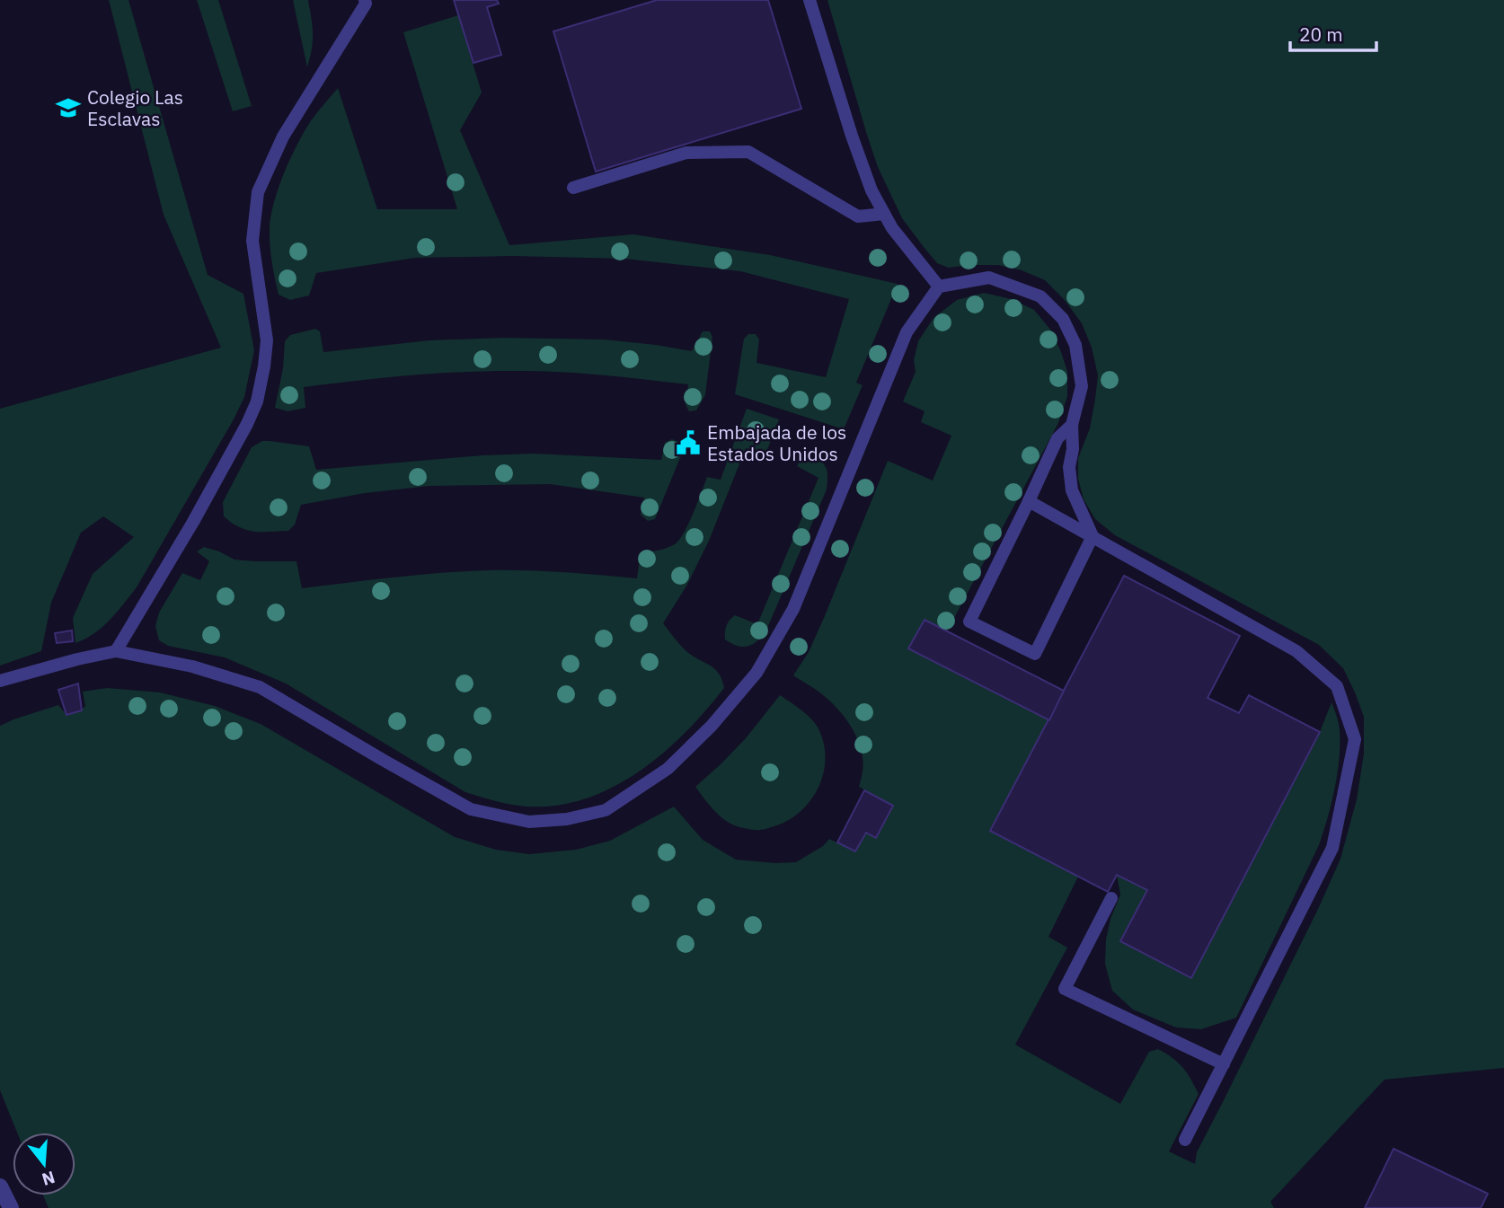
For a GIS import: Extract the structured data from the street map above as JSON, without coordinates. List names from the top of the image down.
{
  "places": {
    "school or university": ["Colegio Las Esclavas"],
    "public building": ["Embajada de los Estados Unidos"]
  },
  "scale_bar": "20 m",
  "north": "bottom"
}
